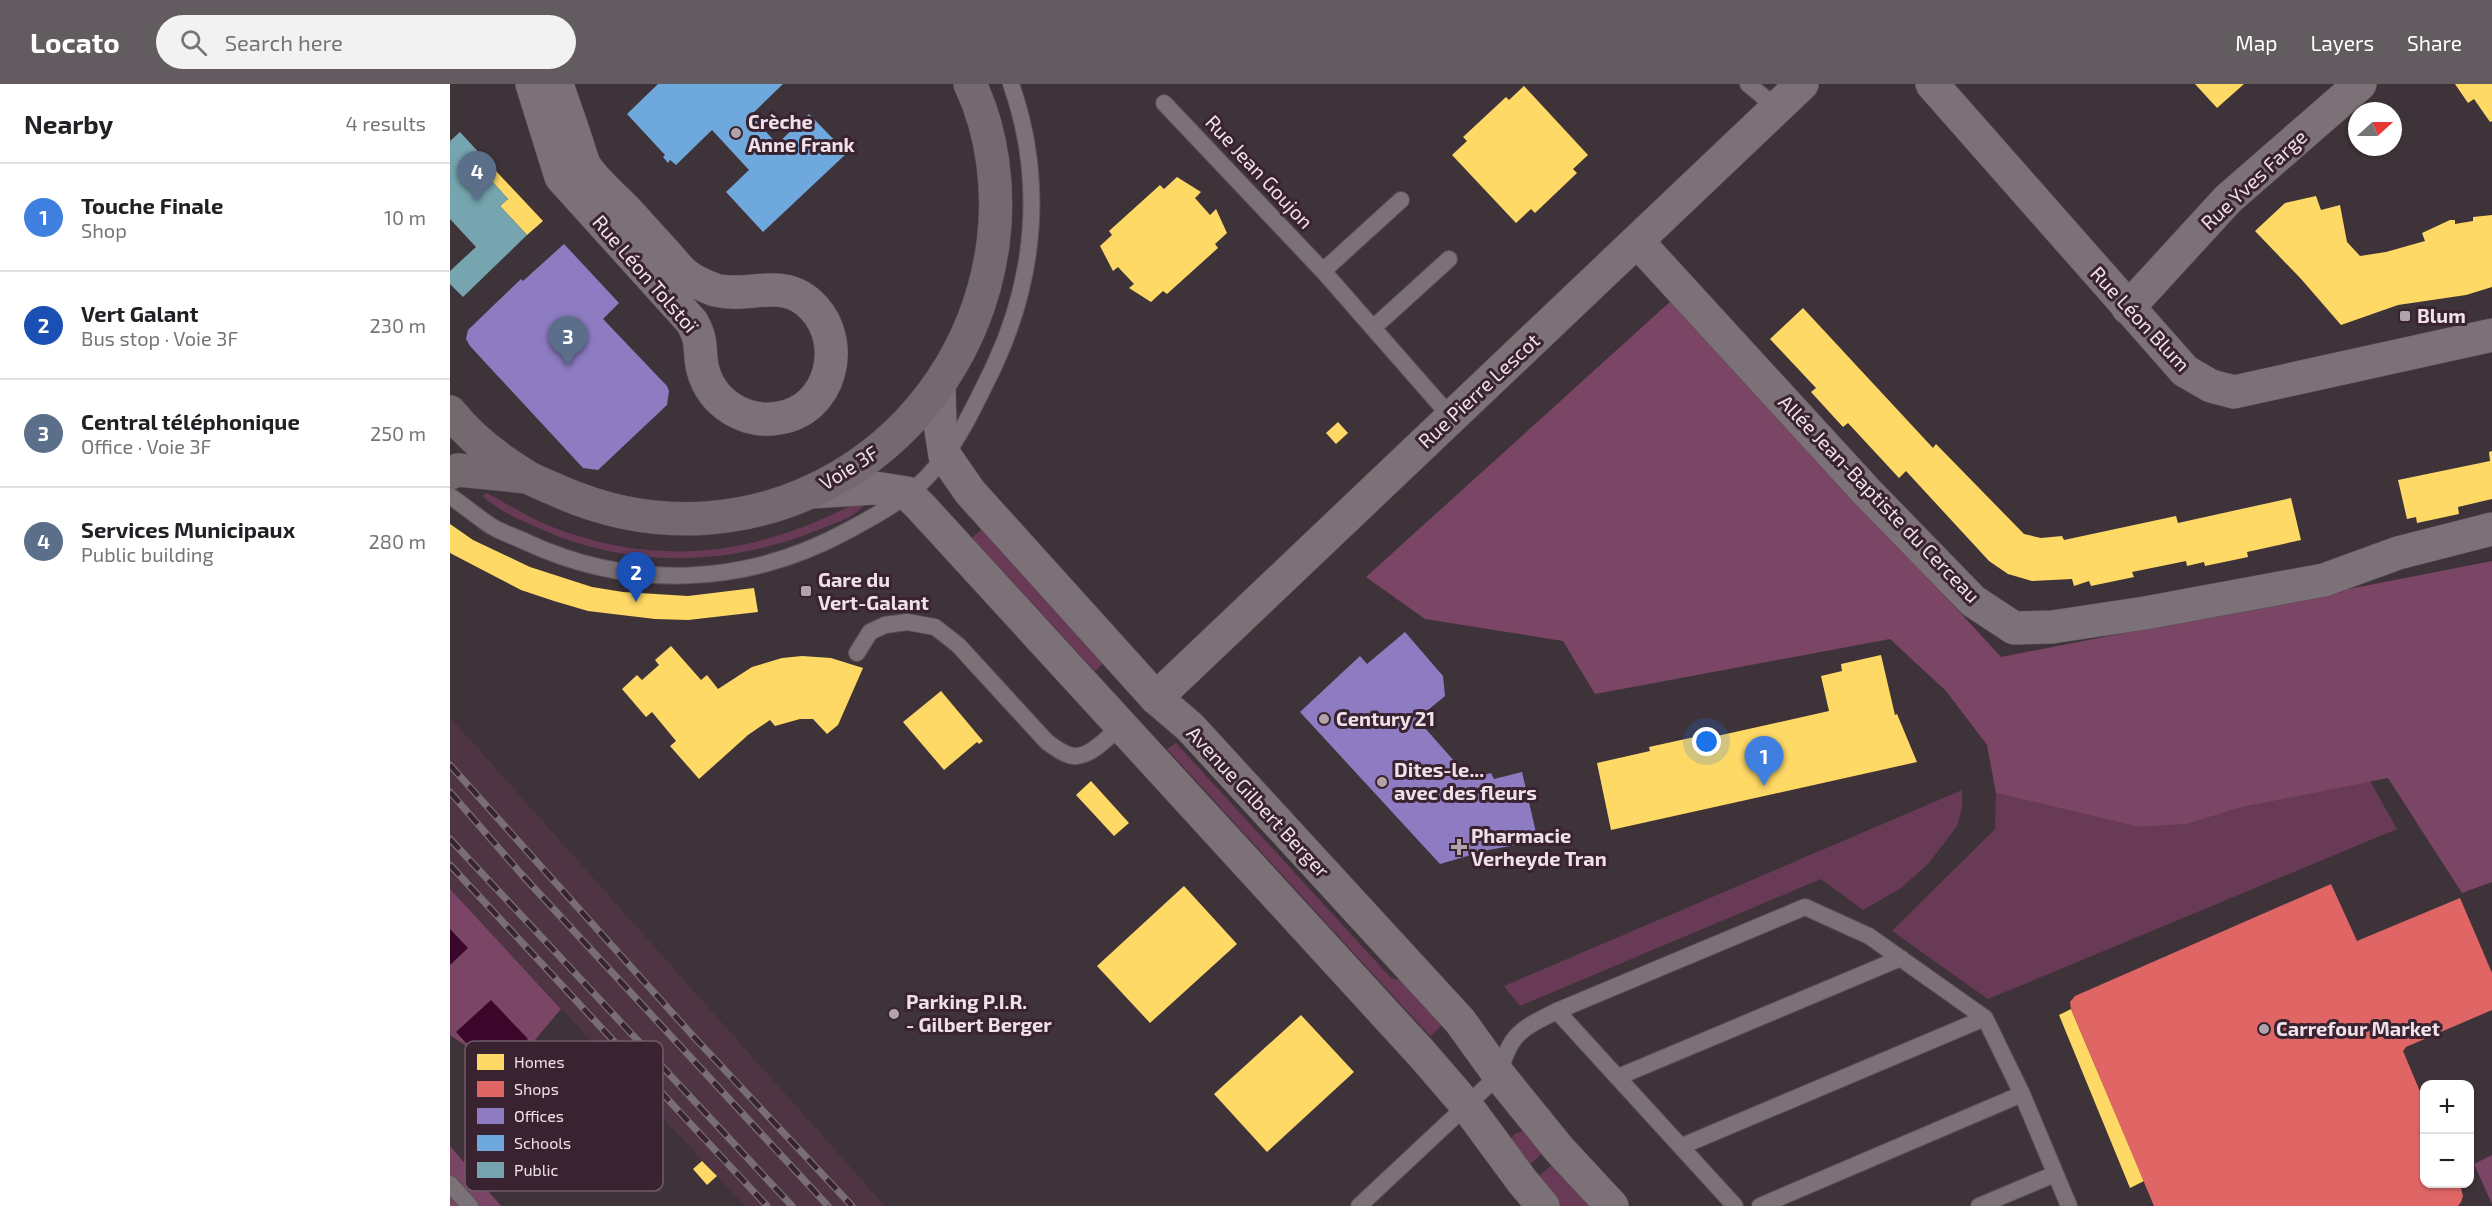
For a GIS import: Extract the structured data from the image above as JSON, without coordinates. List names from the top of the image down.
{
  "streets": {
    "main road": ["Voie 3F"],
    "street": [
      "Rue Yves Farge",
      "Rue Léon Tolstoï",
      "Rue Léon Blum",
      "Rue Pierre Lescot",
      "Allée Jean-Baptiste du Cerceau",
      "Avenue Gilbert Berger"
    ],
    "lane": ["Rue Jean Goujon"]
  },
  "crossings": [
    ["Rue Jean Goujon", "Rue Pierre Lescot"],
    ["Rue Yves Farge", "Rue Léon Blum"],
    ["Rue Pierre Lescot", "Allée Jean-Baptiste du Cerceau"],
    ["Rue Pierre Lescot", "Avenue Gilbert Berger"],
    ["Voie 3F", "Avenue Gilbert Berger"]
  ],
  "places": {
    "other": [
      "Crèche Anne Frank",
      "Century 21",
      "Dites-le... avec des fleurs",
      "Parking P.I.R. - Gilbert Berger",
      "Carrefour Market"
    ],
    "transit": ["Blum", "Gare du Vert-Galant"],
    "health": ["Pharmacie Verheyde Tran"]
  },
  "legend": [
    "Homes",
    "Shops",
    "Offices",
    "Schools",
    "Public"
  ],
  "north": "right",
  "page": {
    "header": "Locato",
    "search": "Search here",
    "nav": ["Map", "Layers", "Share"],
    "heading": ["Nearby", "4 results"],
    "pins": [
      "4",
      "3",
      "2",
      "1"
    ],
    "list": [
      {
        "mark": "1",
        "name": "Touche Finale",
        "note": "Shop",
        "value": "10 m"
      },
      {
        "mark": "2",
        "name": "Vert Galant",
        "note": "Bus stop · Voie 3F",
        "value": "230 m"
      },
      {
        "mark": "3",
        "name": "Central téléphonique",
        "note": "Office · Voie 3F",
        "value": "250 m"
      },
      {
        "mark": "4",
        "name": "Services Municipaux",
        "note": "Public building",
        "value": "280 m"
      }
    ],
    "map_buttons": ["+", "−"]
  }
}
